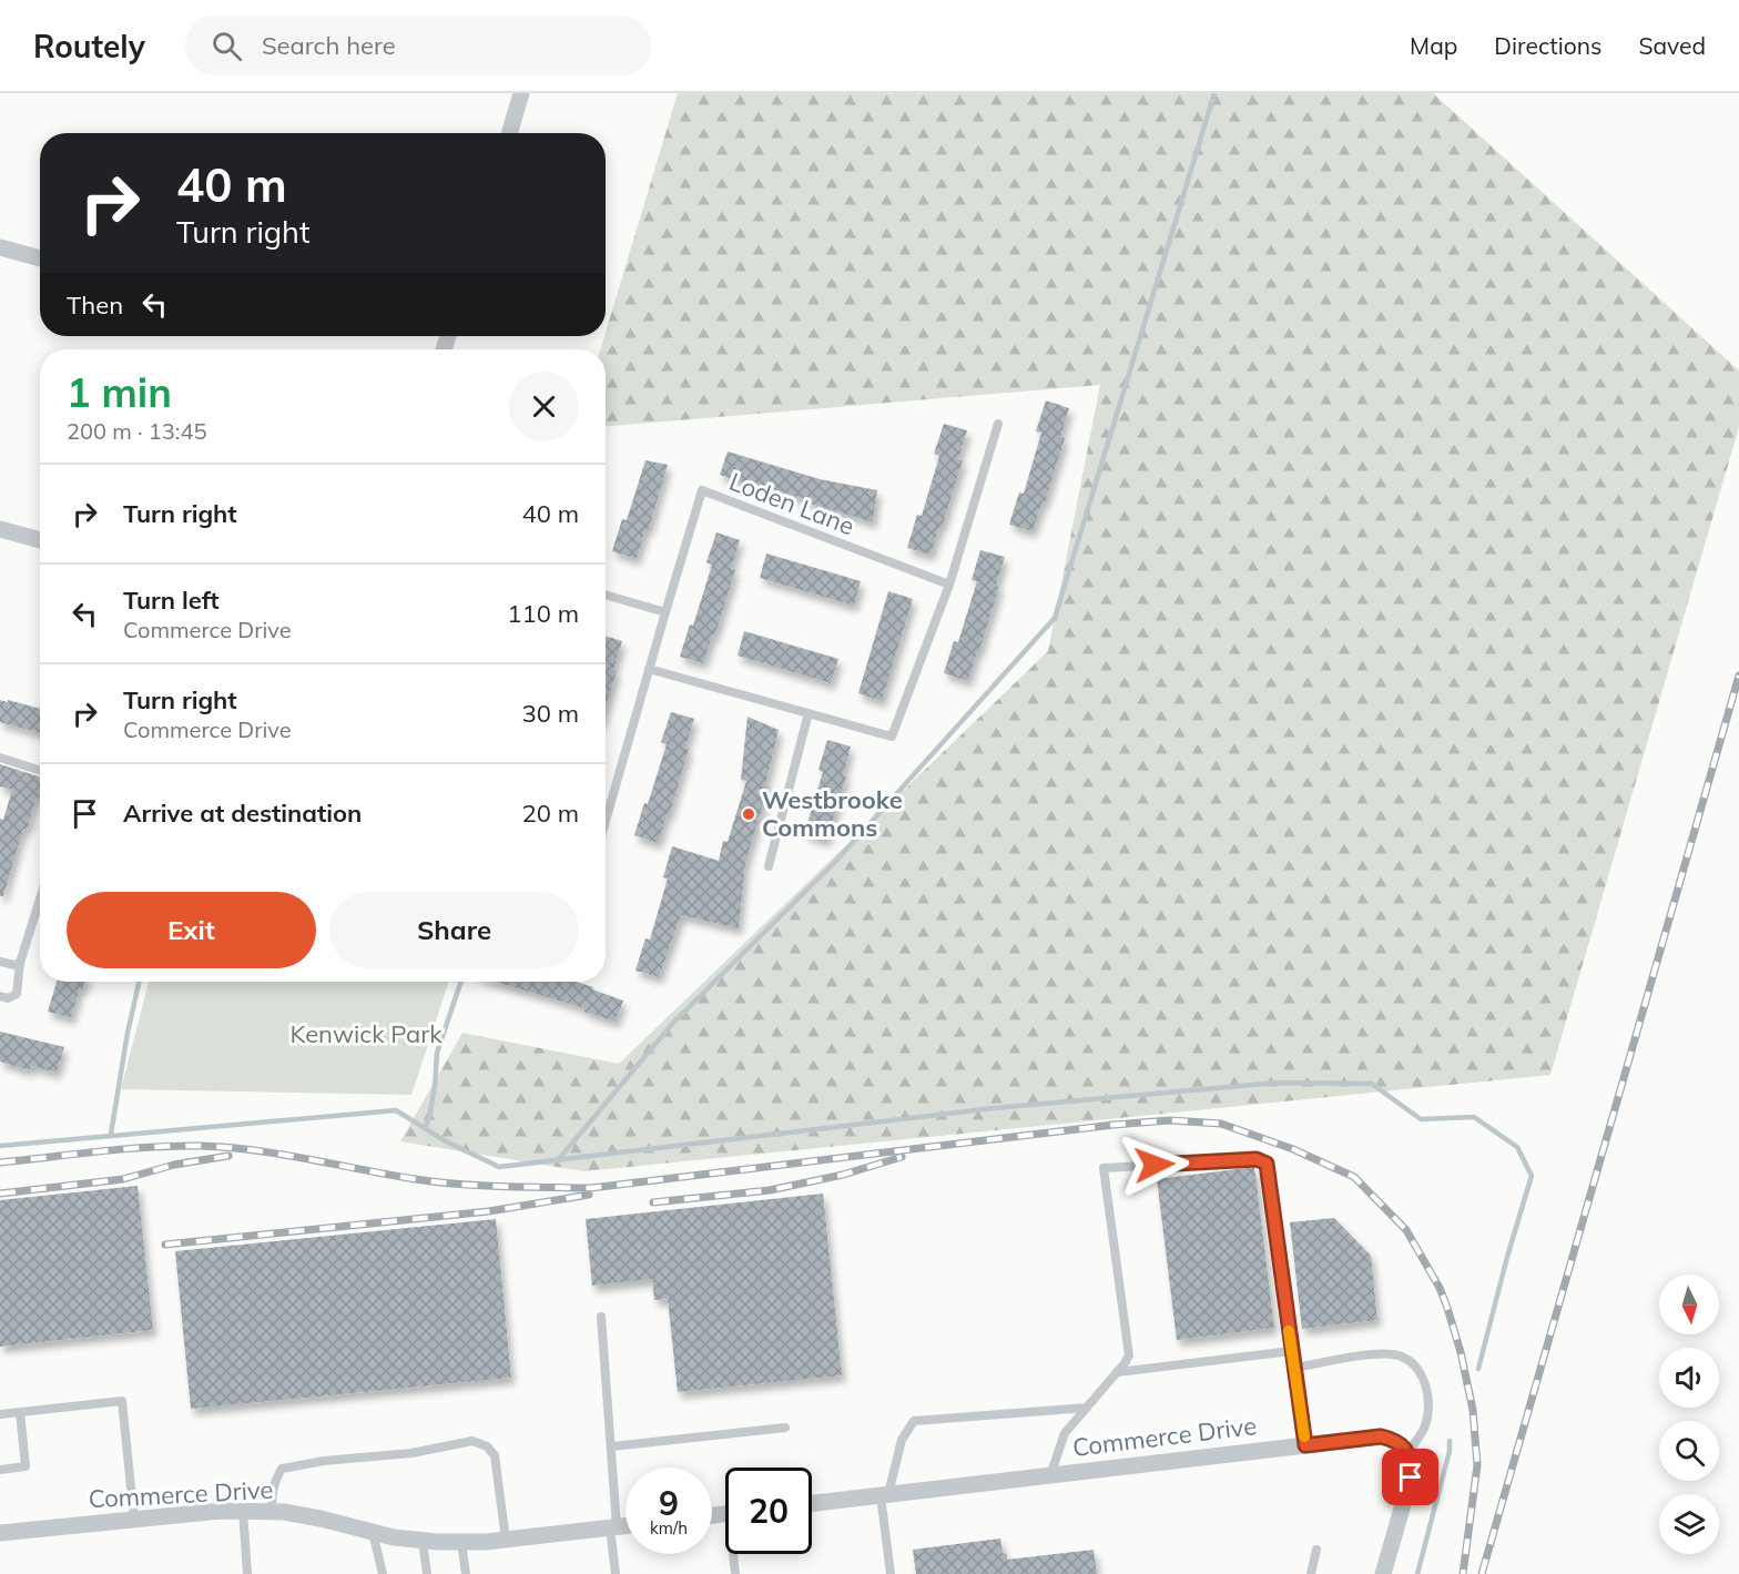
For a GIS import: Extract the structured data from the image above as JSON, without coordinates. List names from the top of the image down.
{
  "streets": {
    "street": ["Commerce Drive"],
    "lane": ["Loden Lane"]
  },
  "parks": ["Kenwick Park"],
  "places": ["Westbrooke Commons"],
  "north": "bottom",
  "page": {
    "header": "Routely",
    "search": "Search here",
    "nav": ["Map", "Directions", "Saved"],
    "turn": ["40 m", "Turn right"],
    "then": "Then",
    "heading": ["1 min", "200 m · 13:45"],
    "list": [
      {
        "name": "Turn right",
        "value": "40 m"
      },
      {
        "name": "Turn left",
        "note": "Commerce Drive",
        "value": "110 m"
      },
      {
        "name": "Turn right",
        "note": "Commerce Drive",
        "value": "30 m"
      },
      {
        "name": "Arrive at destination",
        "value": "20 m"
      }
    ],
    "buttons": ["Exit", "Share"],
    "speed": "9 km/h",
    "limit": "20"
  }
}
